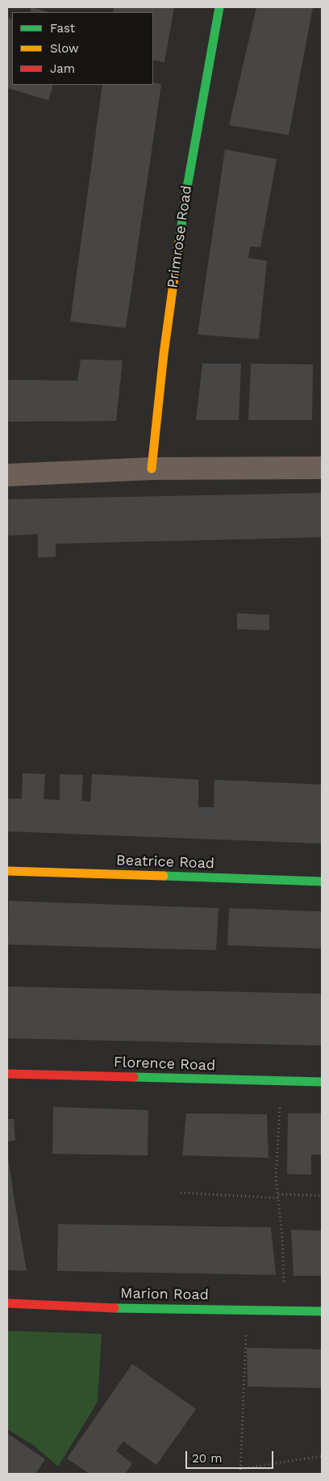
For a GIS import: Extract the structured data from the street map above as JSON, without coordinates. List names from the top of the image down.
{
  "streets": {
    "street": [
      "Primrose Road",
      "Beatrice Road",
      "Florence Road",
      "Marion Road"
    ]
  },
  "legend": ["Fast", "Slow", "Jam"],
  "scale_bar": "20 m"
}
